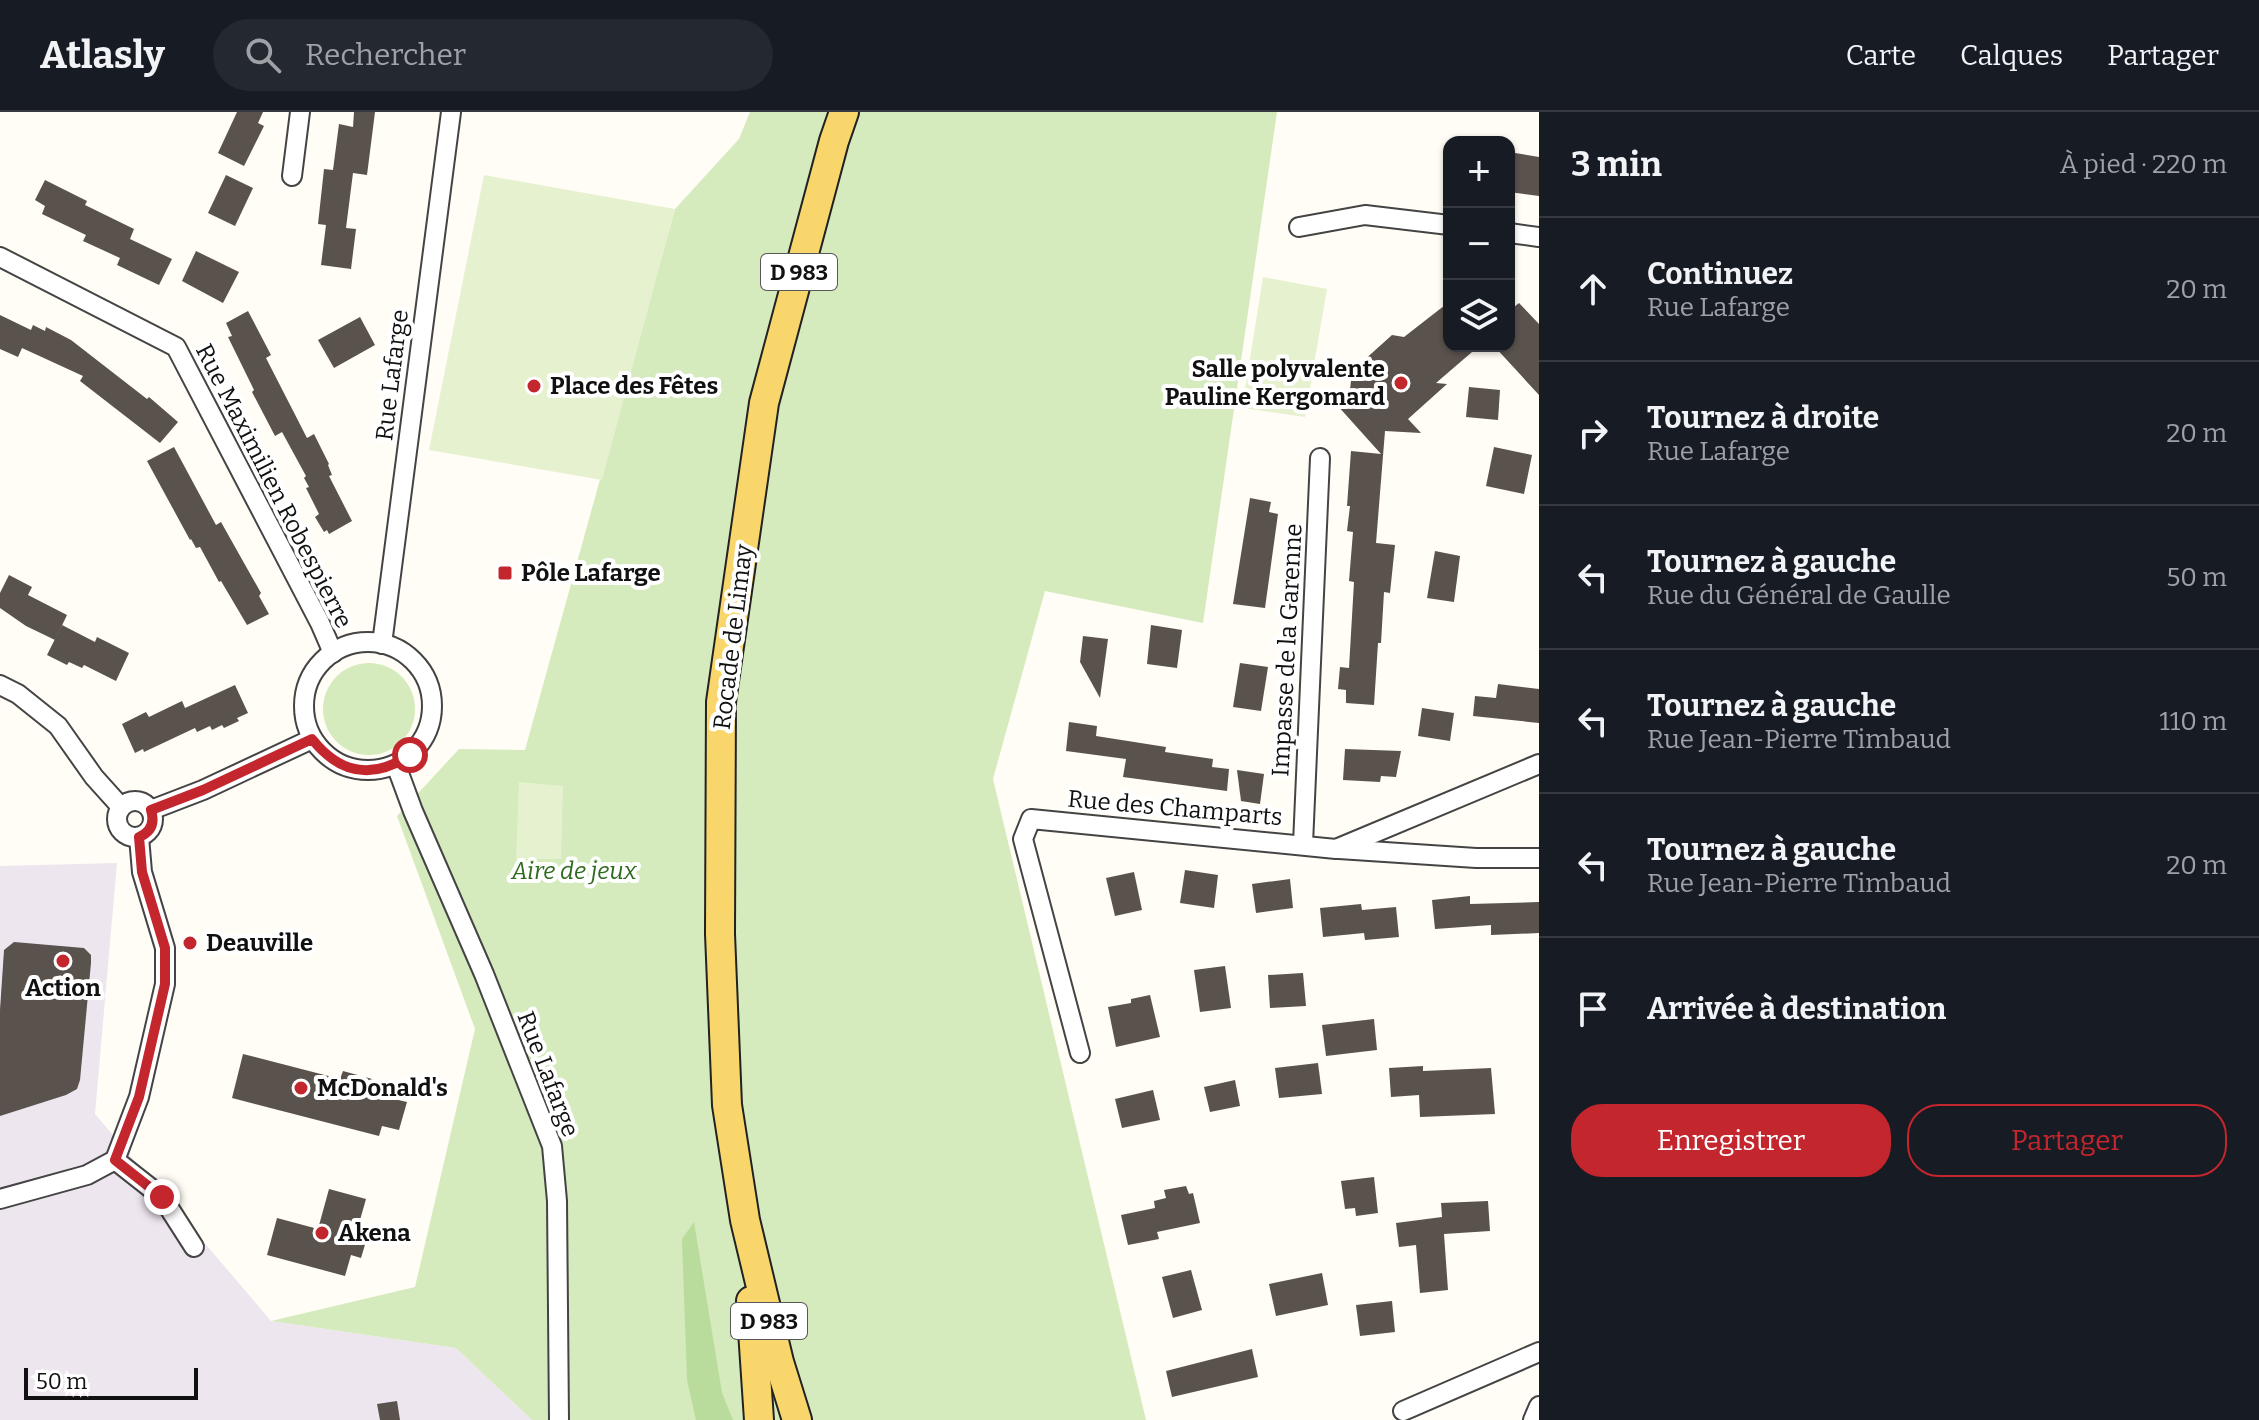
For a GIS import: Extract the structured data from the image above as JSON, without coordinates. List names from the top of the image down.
{
  "streets": {
    "main road": ["D 983", "Rocade de Limay"],
    "street": [
      "Rue Lafarge",
      "Rue Maximilien Robespierre",
      "Impasse de la Garenne",
      "Rue des Champarts"
    ]
  },
  "crossings": [
    ["Rue Lafarge", "Rue Maximilien Robespierre"],
    ["Impasse de la Garenne", "Rue des Champarts"]
  ],
  "parks": ["Aire de jeux"],
  "places": {
    "other": [
      "Salle polyvalente Pauline Kergomard",
      "Place des Fêtes",
      "Deauville",
      "Action",
      "McDonald's",
      "Akena"
    ],
    "transit": ["Pôle Lafarge"]
  },
  "scale_bar": "50 m",
  "page": {
    "header": "Atlasly",
    "search": "Rechercher",
    "nav": ["Carte", "Calques", "Partager"],
    "heading": ["3 min", "À pied · 220 m"],
    "map_buttons": ["+", "−"],
    "list": [
      ["Continuez", "Rue Lafarge", "20 m"],
      ["Tournez à droite", "Rue Lafarge", "20 m"],
      ["Tournez à gauche", "Rue du Général de Gaulle", "50 m"],
      ["Tournez à gauche", "Rue Jean-Pierre Timbaud", "110 m"],
      ["Tournez à gauche", "Rue Jean-Pierre Timbaud", "20 m"],
      "Arrivée à destination"
    ],
    "buttons": ["Enregistrer", "Partager"],
    "scale": "50 m"
  }
}
